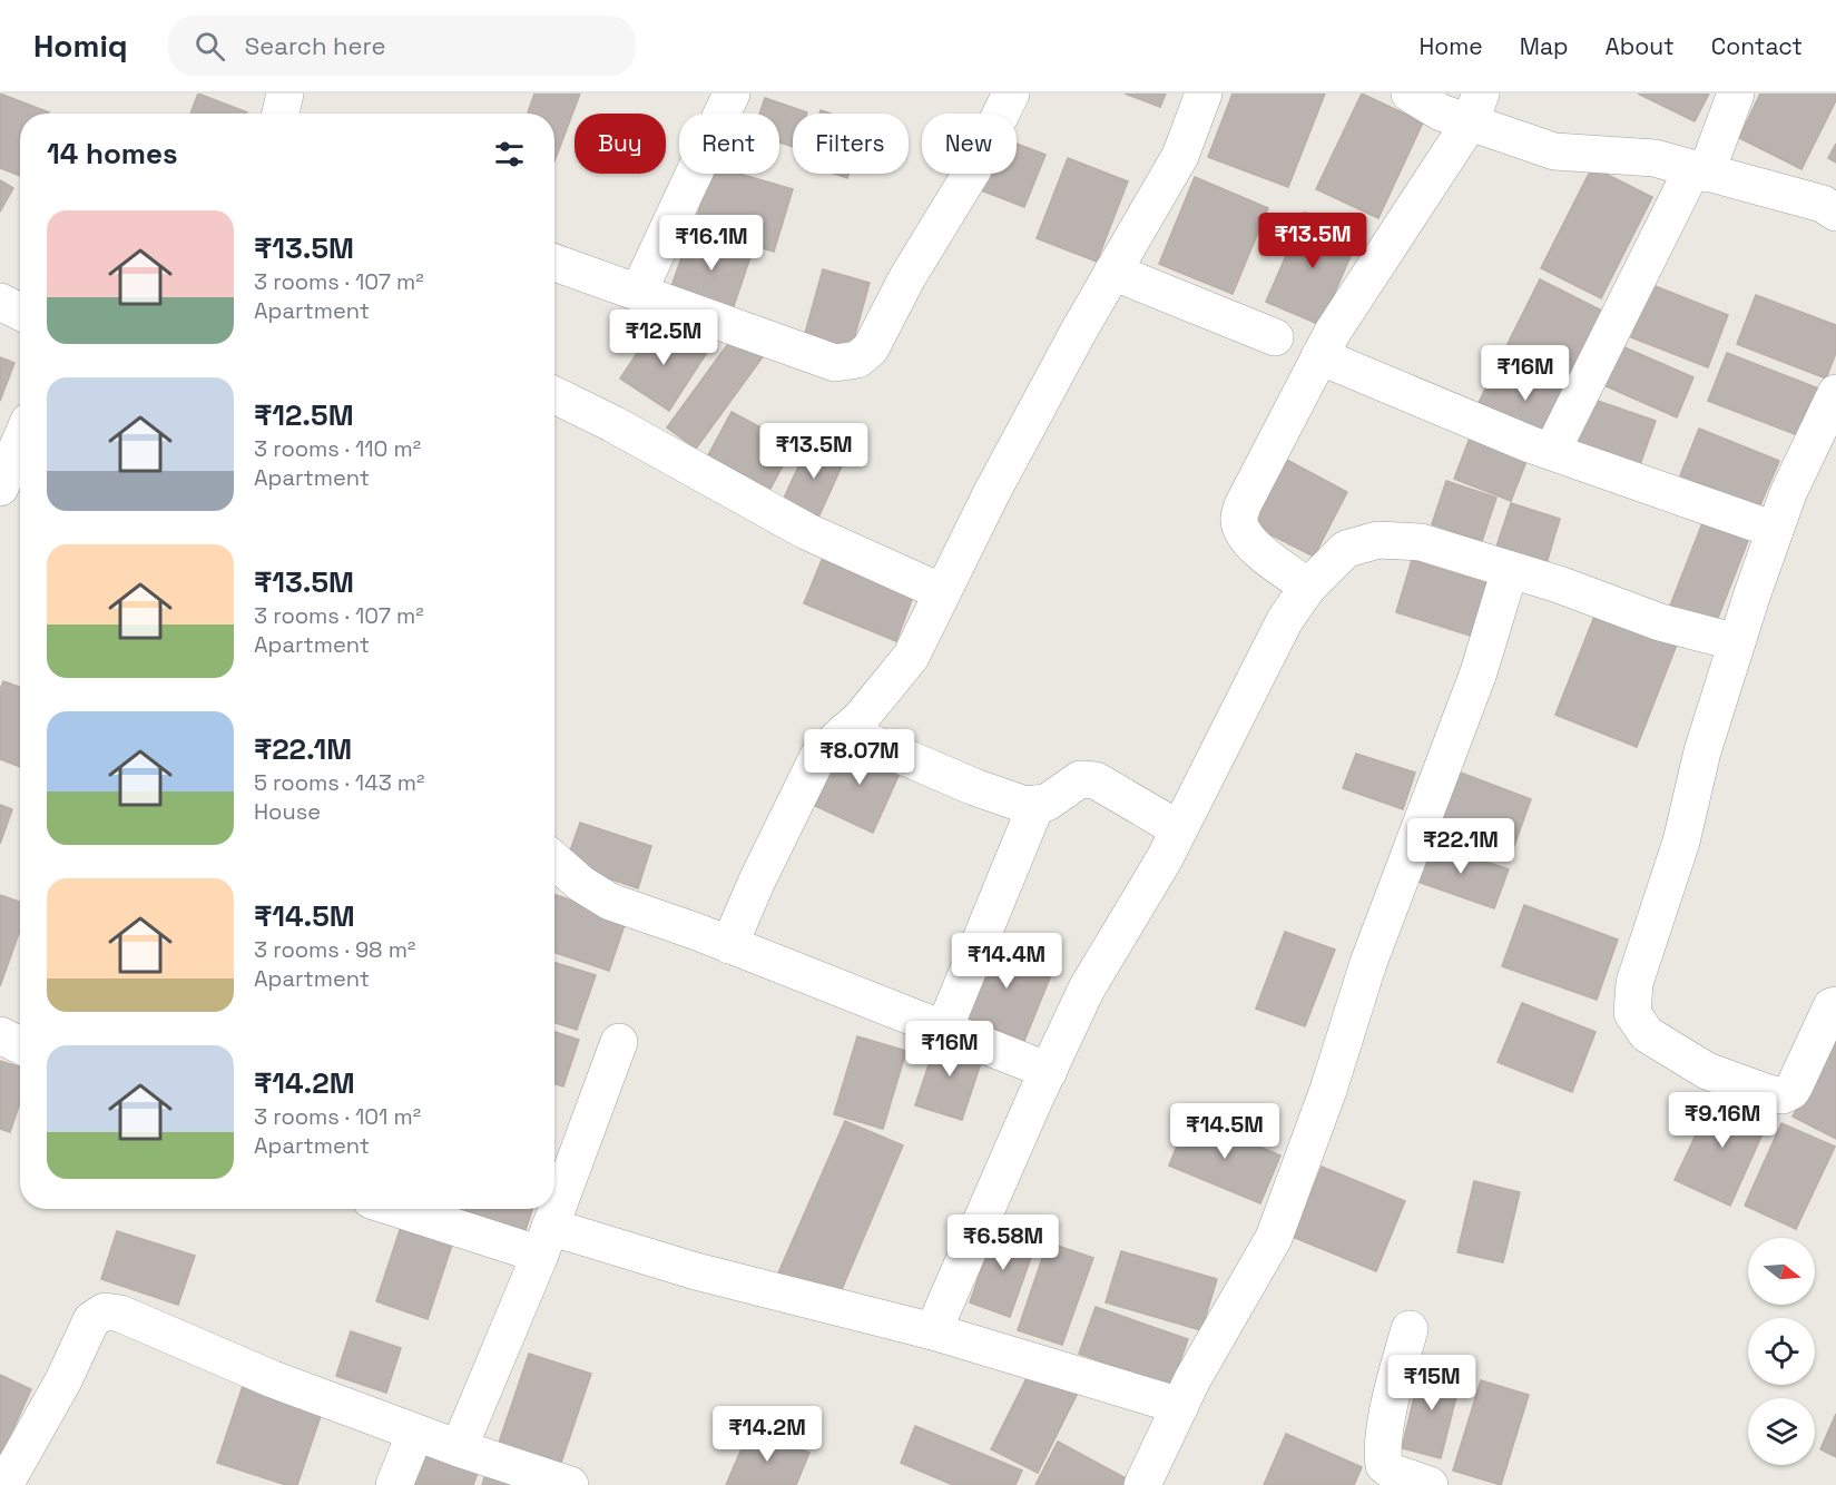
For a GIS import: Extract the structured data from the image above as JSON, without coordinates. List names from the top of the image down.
{
  "north": "right",
  "page": {
    "header": "Homiq",
    "search": "Search here",
    "nav": [
      "Home",
      "Map",
      "About",
      "Contact"
    ],
    "chip": [
      "Buy",
      "Rent",
      "Filters",
      "New"
    ],
    "heading": "14 homes",
    "list": [
      {
        "name": "₹13.5M",
        "note": "3 rooms · 107 m² · Apartment"
      },
      {
        "name": "₹12.5M",
        "note": "3 rooms · 110 m² · Apartment"
      },
      {
        "name": "₹13.5M",
        "note": "3 rooms · 107 m² · Apartment"
      },
      {
        "name": "₹22.1M",
        "note": "5 rooms · 143 m² · House"
      },
      {
        "name": "₹14.5M",
        "note": "3 rooms · 98 m² · Apartment"
      },
      {
        "name": "₹14.2M",
        "note": "3 rooms · 101 m² · Apartment"
      }
    ],
    "price": [
      "₹13.5M",
      "₹16.1M",
      "₹12.5M",
      "₹16M",
      "₹13.5M",
      "₹8.07M",
      "₹22.1M",
      "₹14.4M",
      "₹16M",
      "₹9.16M",
      "₹14.5M",
      "₹6.58M",
      "₹15M",
      "₹14.2M"
    ]
  }
}
